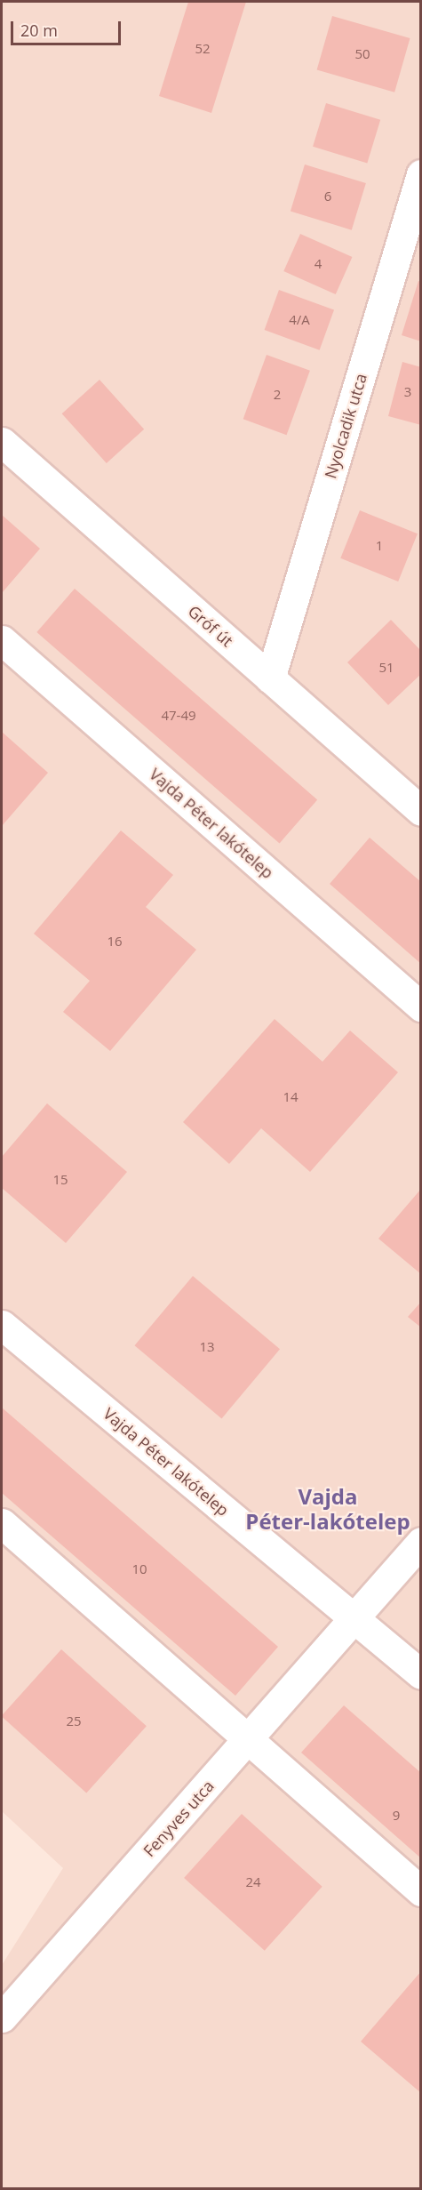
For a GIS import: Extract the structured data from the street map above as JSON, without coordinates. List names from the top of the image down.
{
  "streets": {
    "street": [
      "Nyolcadik utca",
      "Gróf út",
      "Vajda Péter lakótelep",
      "Fenyves utca"
    ]
  },
  "crossings": [
    ["Nyolcadik utca", "Gróf út"],
    ["Vajda Péter lakótelep", "Fenyves utca"]
  ],
  "districts": ["Vajda Péter-lakótelep"],
  "house_numbers": [
    "52",
    "50",
    "6",
    "4",
    "4/A",
    "3",
    "2",
    "1",
    "51",
    "47-49",
    "16",
    "14",
    "15",
    "13",
    "10",
    "25",
    "9",
    "24"
  ],
  "scale_bar": "20 m"
}
